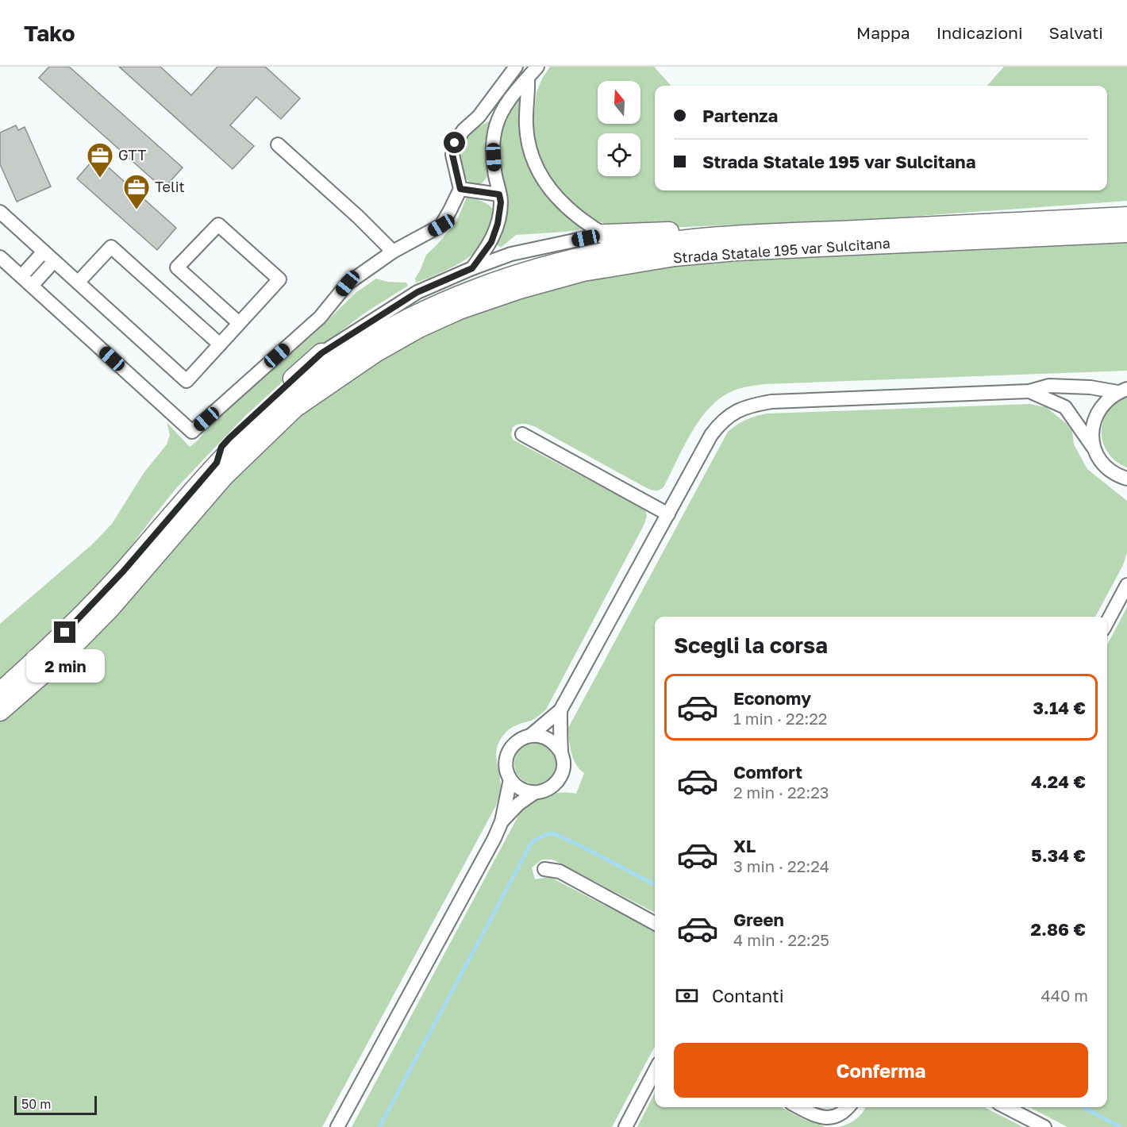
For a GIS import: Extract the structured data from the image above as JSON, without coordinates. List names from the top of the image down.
{
  "streets": {
    "highway": ["Strada Statale 195 var Sulcitana"]
  },
  "places": {
    "office": ["GTT", "Telit"]
  },
  "scale_bar": "50 m",
  "north": "top",
  "page": {
    "header": "Tako",
    "nav": ["Mappa", "Indicazioni", "Salvati"],
    "banner": ["Partenza", "Strada Statale 195 var Sulcitana"],
    "heading": "Scegli la corsa",
    "bubble": "2 min",
    "list": [
      {
        "name": "Economy",
        "note": "1 min · 22:22",
        "value": "3.14 €"
      },
      {
        "name": "Comfort",
        "note": "2 min · 22:23",
        "value": "4.24 €"
      },
      {
        "name": "XL",
        "note": "3 min · 22:24",
        "value": "5.34 €"
      },
      {
        "name": "Green",
        "note": "4 min · 22:25",
        "value": "2.86 €"
      }
    ],
    "pay": ["Contanti", "440 m"],
    "buttons": "Conferma",
    "scale": "50 m"
  }
}
